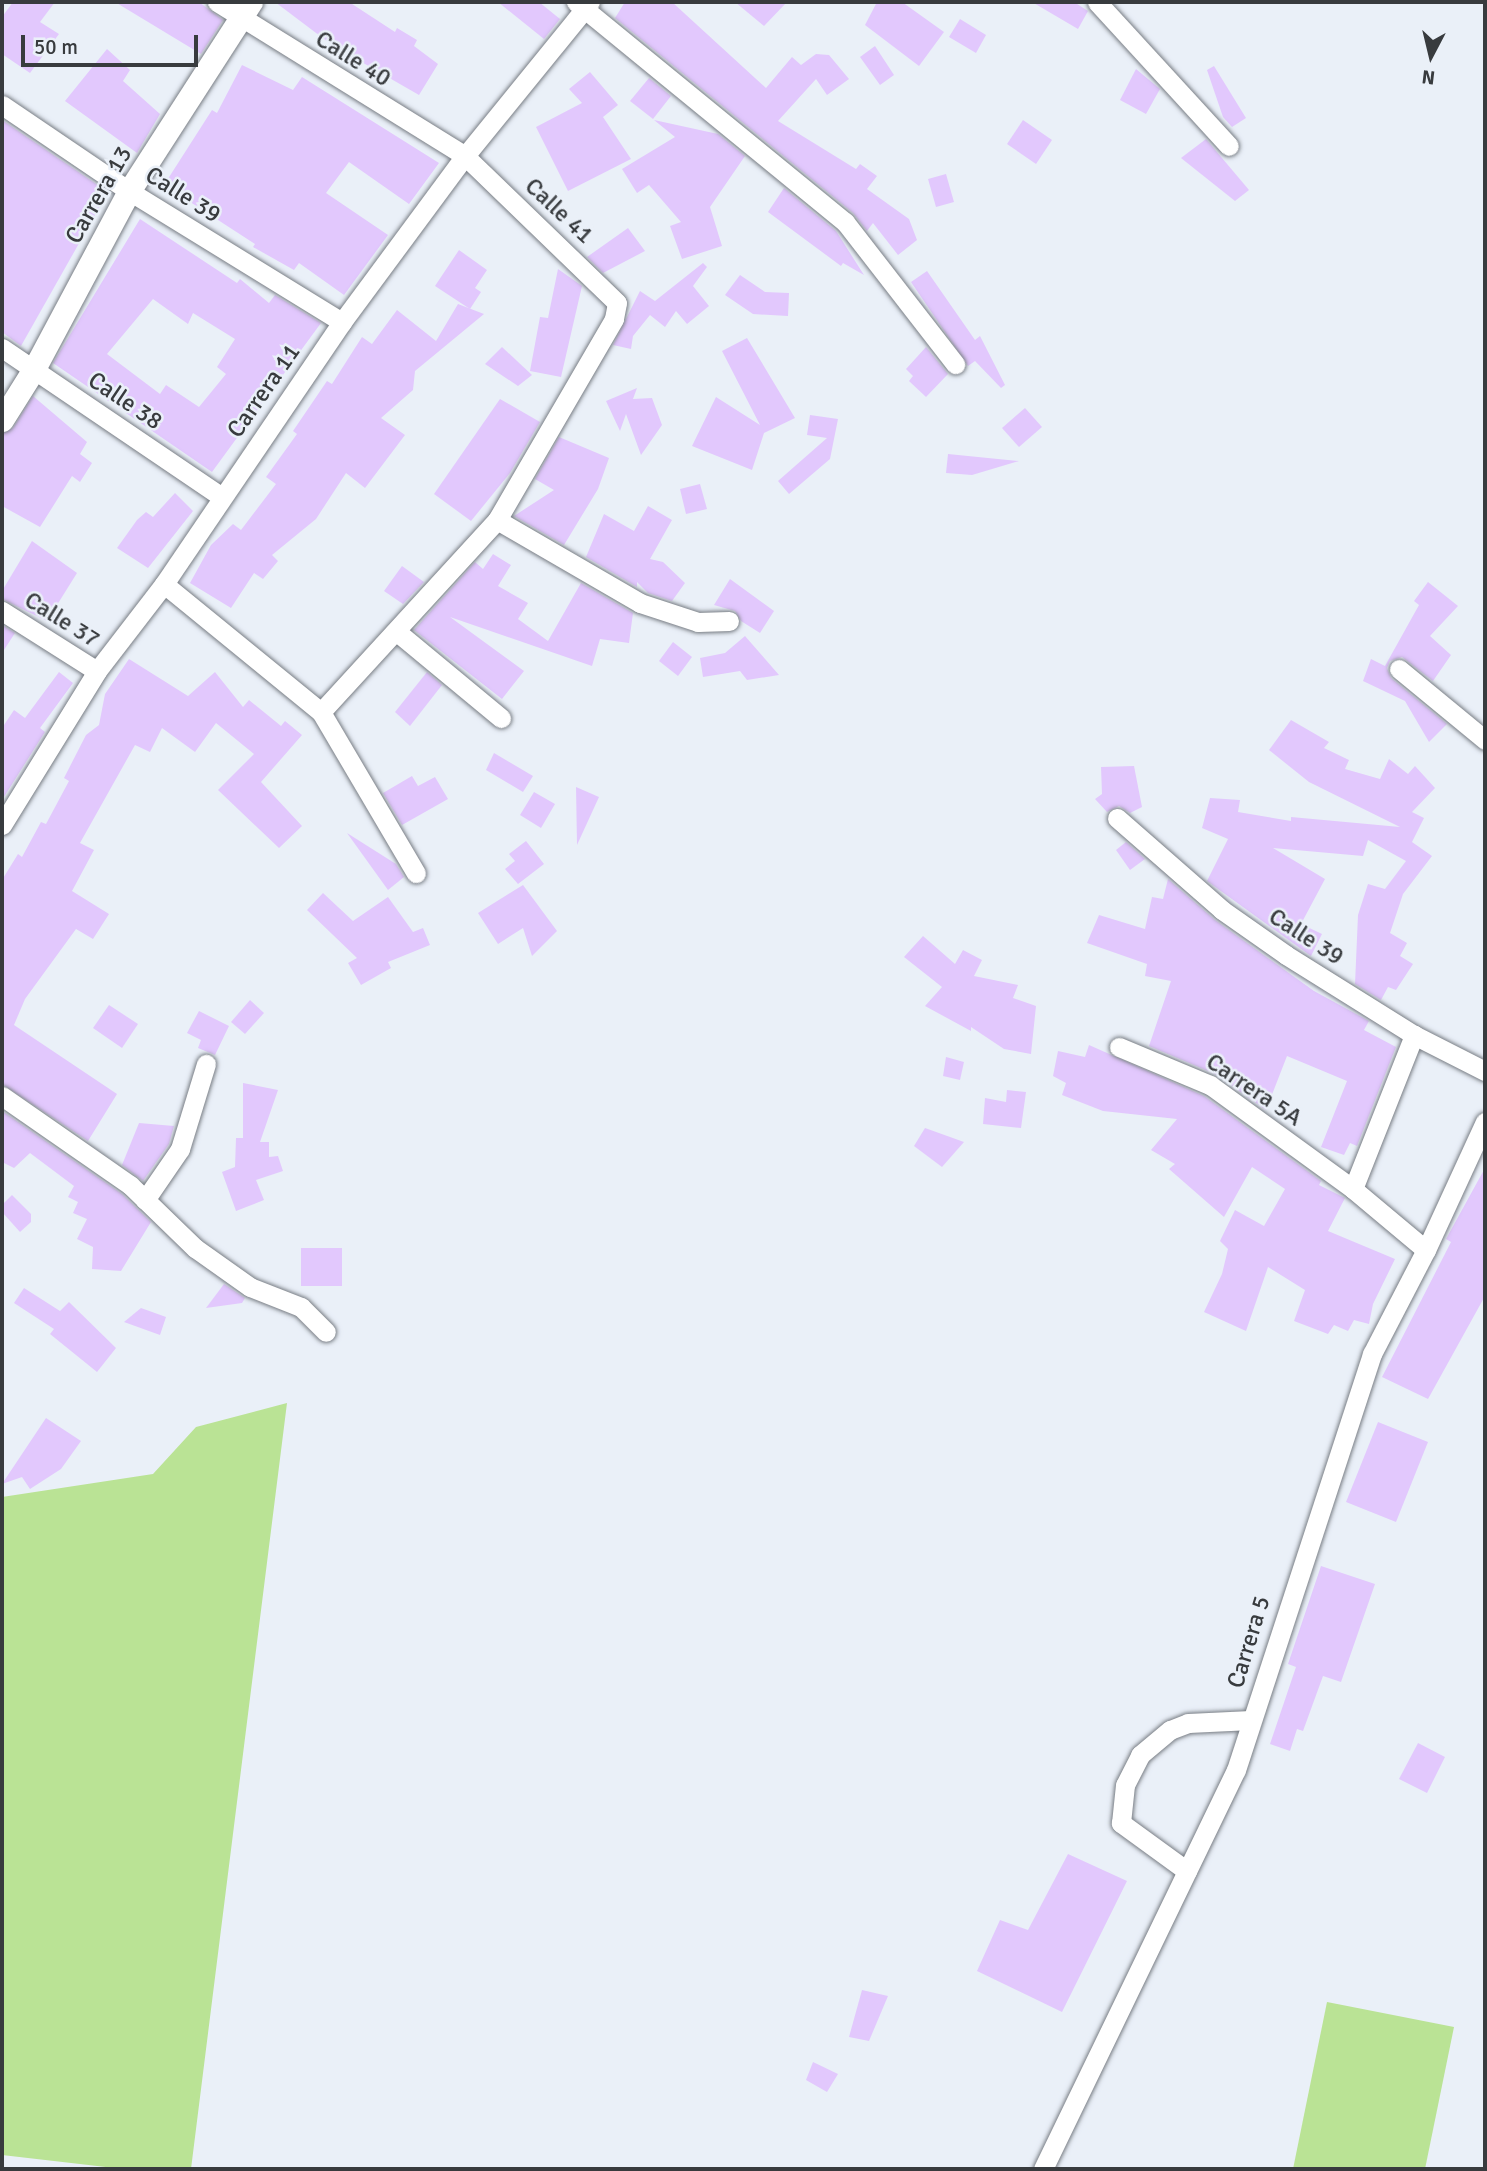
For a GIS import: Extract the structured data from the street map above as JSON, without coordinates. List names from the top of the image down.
{
  "streets": {
    "street": [
      "Calle 40",
      "Carrera 13",
      "Calle 39",
      "Calle 41",
      "Carrera 11",
      "Calle 38",
      "Calle 37",
      "Carrera 5A",
      "Carrera 5"
    ]
  },
  "crossings": [
    ["Calle 40", "Carrera 13"],
    ["Calle 40", "Calle 41"],
    ["Calle 40", "Carrera 11"],
    ["Carrera 13", "Calle 39"],
    ["Carrera 13", "Calle 38"],
    ["Calle 39", "Carrera 11"],
    ["Calle 41", "Carrera 11"],
    ["Carrera 11", "Calle 38"],
    ["Carrera 11", "Calle 37"],
    ["Carrera 5A", "Carrera 5"]
  ],
  "scale_bar": "50 m",
  "north": "bottom"
}
